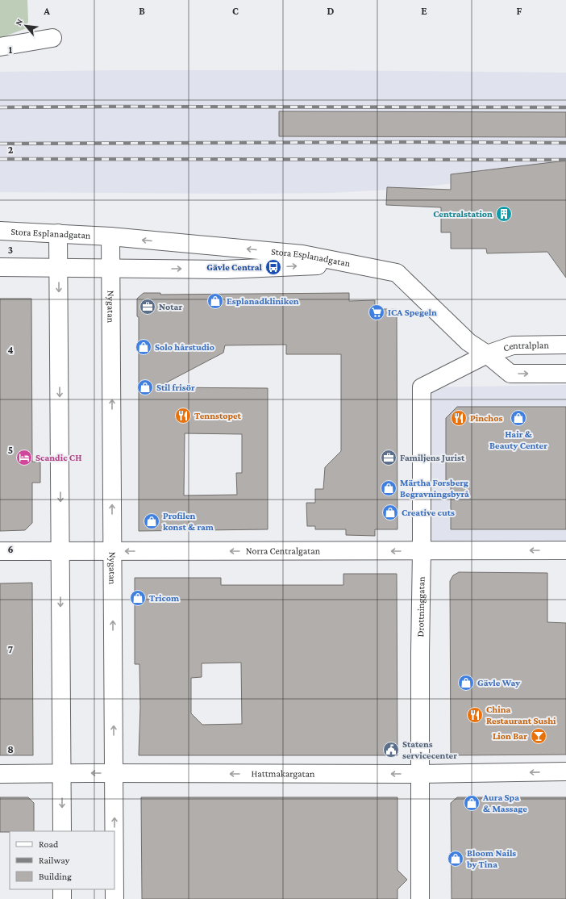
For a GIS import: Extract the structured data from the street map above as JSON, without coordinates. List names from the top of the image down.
{
  "streets": {
    "street": [
      "Stora Esplanadgatan",
      "Nygatan",
      "Centralplan",
      "Norra Centralgatan",
      "Drottninggatan",
      "Hattmakargatan"
    ]
  },
  "crossings": [
    ["Stora Esplanadgatan", "Nygatan"],
    ["Stora Esplanadgatan", "Centralplan"],
    ["Nygatan", "Norra Centralgatan"],
    ["Nygatan", "Hattmakargatan"],
    ["Centralplan", "Drottninggatan"],
    ["Norra Centralgatan", "Drottninggatan"],
    ["Drottninggatan", "Hattmakargatan"]
  ],
  "one_way": ["Norra Centralgatan", "Hattmakargatan"],
  "places": {
    "building": ["Centralstation"],
    "bus stop": ["Gävle Central"],
    "shop": [
      "Esplanadkliniken",
      "Solo hårstudio",
      "Stil frisör",
      "Hair & Beauty Center",
      "Märtha Forsberg Begravningsbyrå",
      "Creative cuts",
      "Profilen konst & ram",
      "Tricom",
      "Gävle Way",
      "Aura Spa & Massage",
      "Bloom Nails by Tina"
    ],
    "office": ["Notar", "Familjens Jurist"],
    "supermarket": ["ICA Spegeln"],
    "restaurant": ["Tennstopet", "Pinchos", "China Restaurant Sushi"],
    "hotel": ["Scandic CH"],
    "bar": ["Lion Bar"],
    "public building": ["Statens servicecenter"]
  },
  "legend": ["Road", "Railway", "Building"],
  "north": "top left",
  "grid": {
    "columns": [
      "A",
      "B",
      "C",
      "D",
      "E",
      "F"
    ],
    "rows": [
      "1",
      "2",
      "3",
      "4",
      "5",
      "6",
      "7",
      "8"
    ]
  }
}
